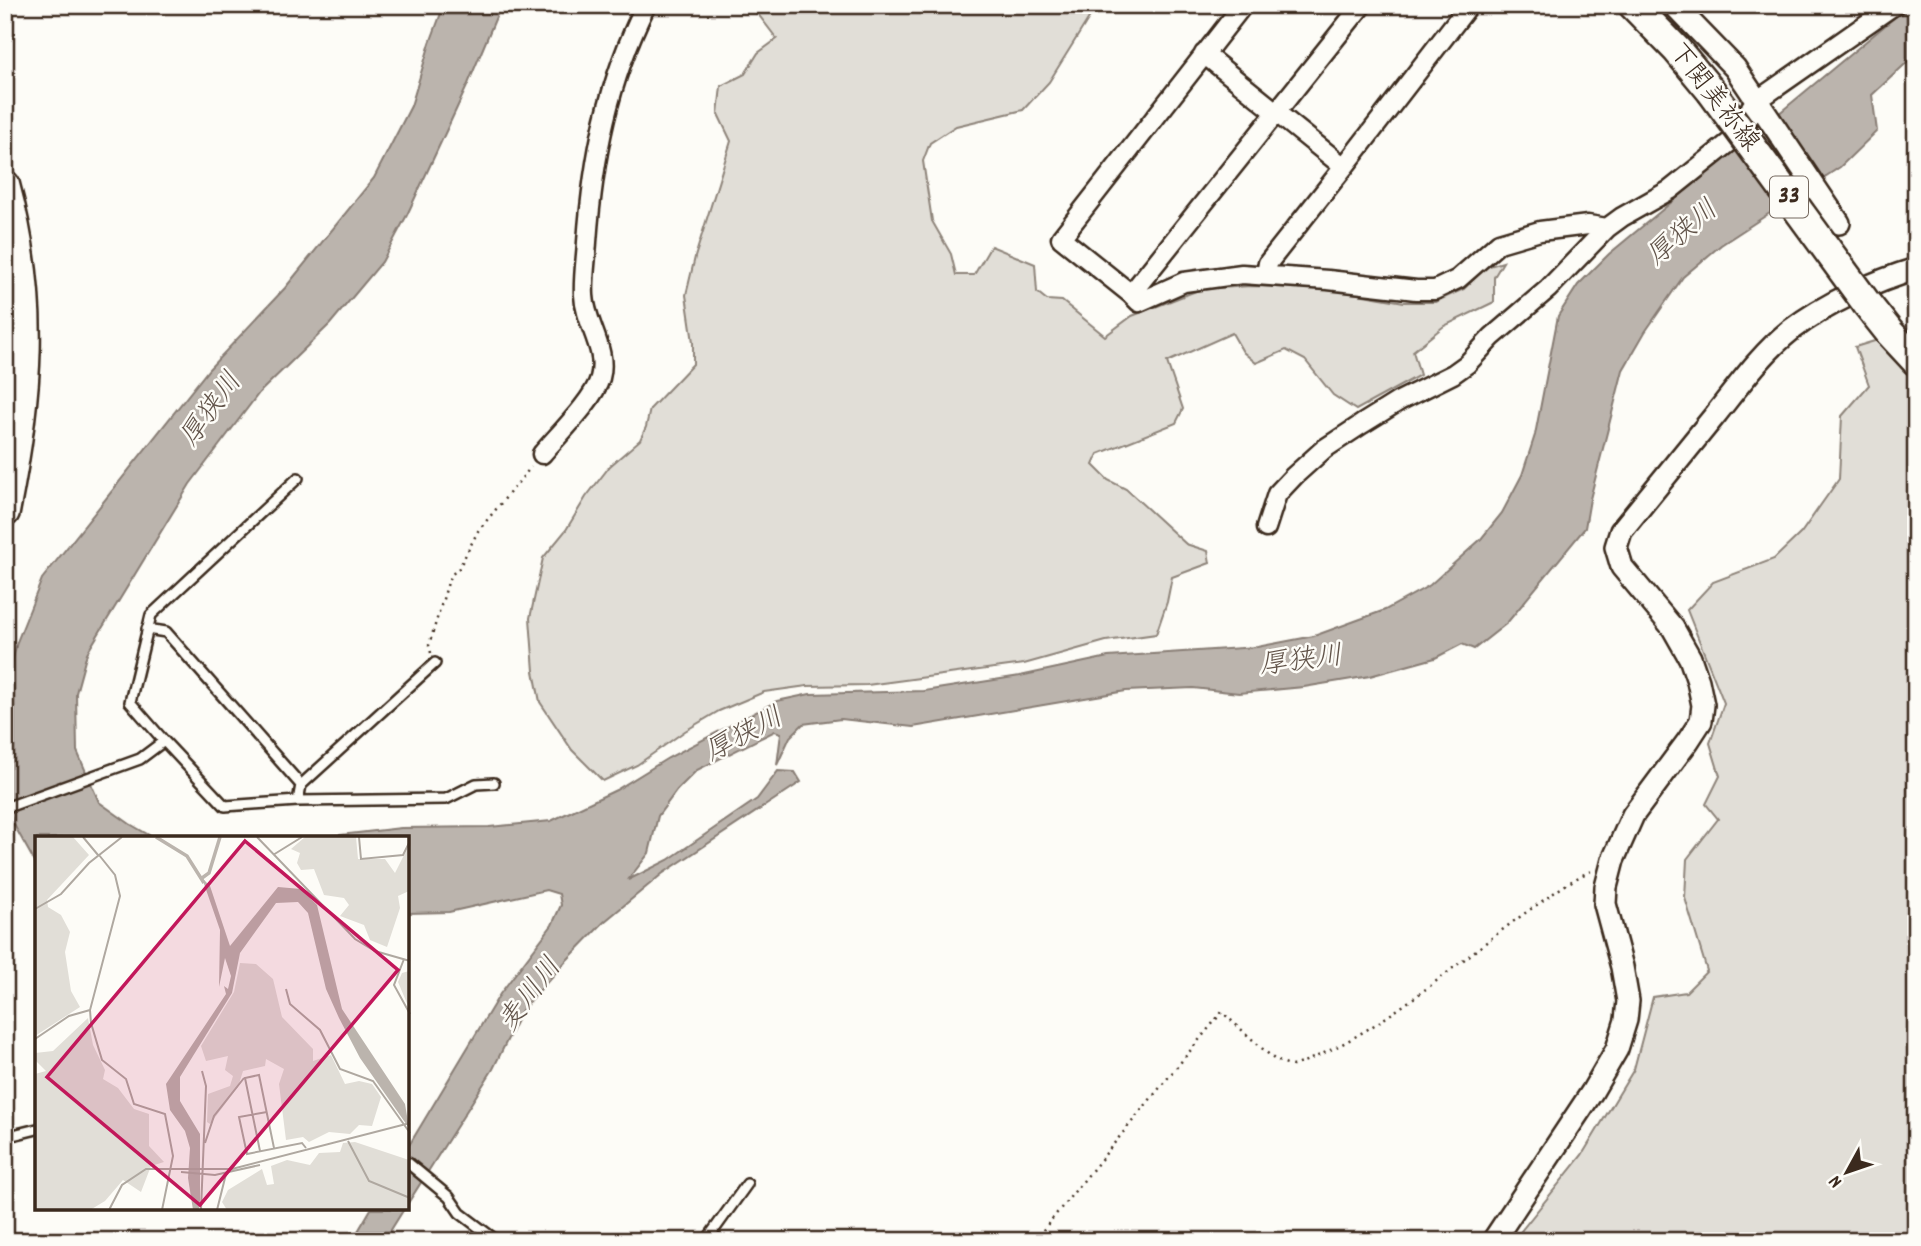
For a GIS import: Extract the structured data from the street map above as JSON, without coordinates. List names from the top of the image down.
{
  "streets": {
    "main road": ["下関美祢線", "33"]
  },
  "water": ["厚狭川", "麦川川"],
  "north": "bottom left"
}
